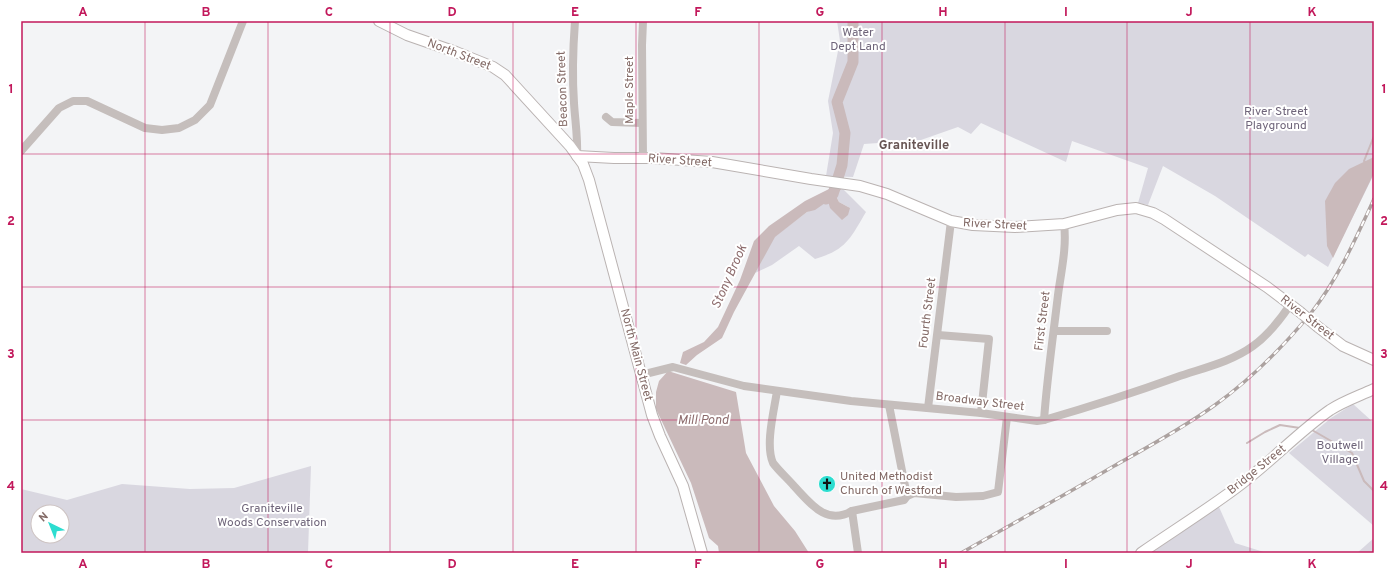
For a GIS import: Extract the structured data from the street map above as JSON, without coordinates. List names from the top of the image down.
{
  "streets": {
    "main road": [
      "North Street",
      "River Street",
      "North Main Street",
      "Bridge Street"
    ],
    "street": [
      "Beacon Street",
      "Maple Street",
      "Fourth Street",
      "First Street",
      "Broadway Street"
    ]
  },
  "crossings": [
    ["North Street", "Beacon Street"],
    ["North Street", "River Street"],
    ["North Street", "North Main Street"],
    ["Beacon Street", "River Street"],
    ["Beacon Street", "North Main Street"],
    ["Maple Street", "River Street"],
    ["River Street", "Fourth Street"],
    ["River Street", "First Street"],
    ["River Street", "North Main Street"],
    ["River Street", "Broadway Street"],
    ["Fourth Street", "Broadway Street"],
    ["First Street", "Broadway Street"],
    ["North Main Street", "Broadway Street"]
  ],
  "districts": ["Graniteville"],
  "water": ["Stony Brook", "Mill Pond"],
  "parks": [
    "Water Dept Land",
    "River Street Playground",
    "Boutwell Village",
    "Graniteville Woods Conservation"
  ],
  "places": {
    "church": ["United Methodist Church of Westford"]
  },
  "north": "top left",
  "grid": {
    "columns": [
      "A",
      "B",
      "C",
      "D",
      "E",
      "F",
      "G",
      "H",
      "I",
      "J",
      "K"
    ],
    "rows": [
      "1",
      "2",
      "3",
      "4"
    ]
  }
}
